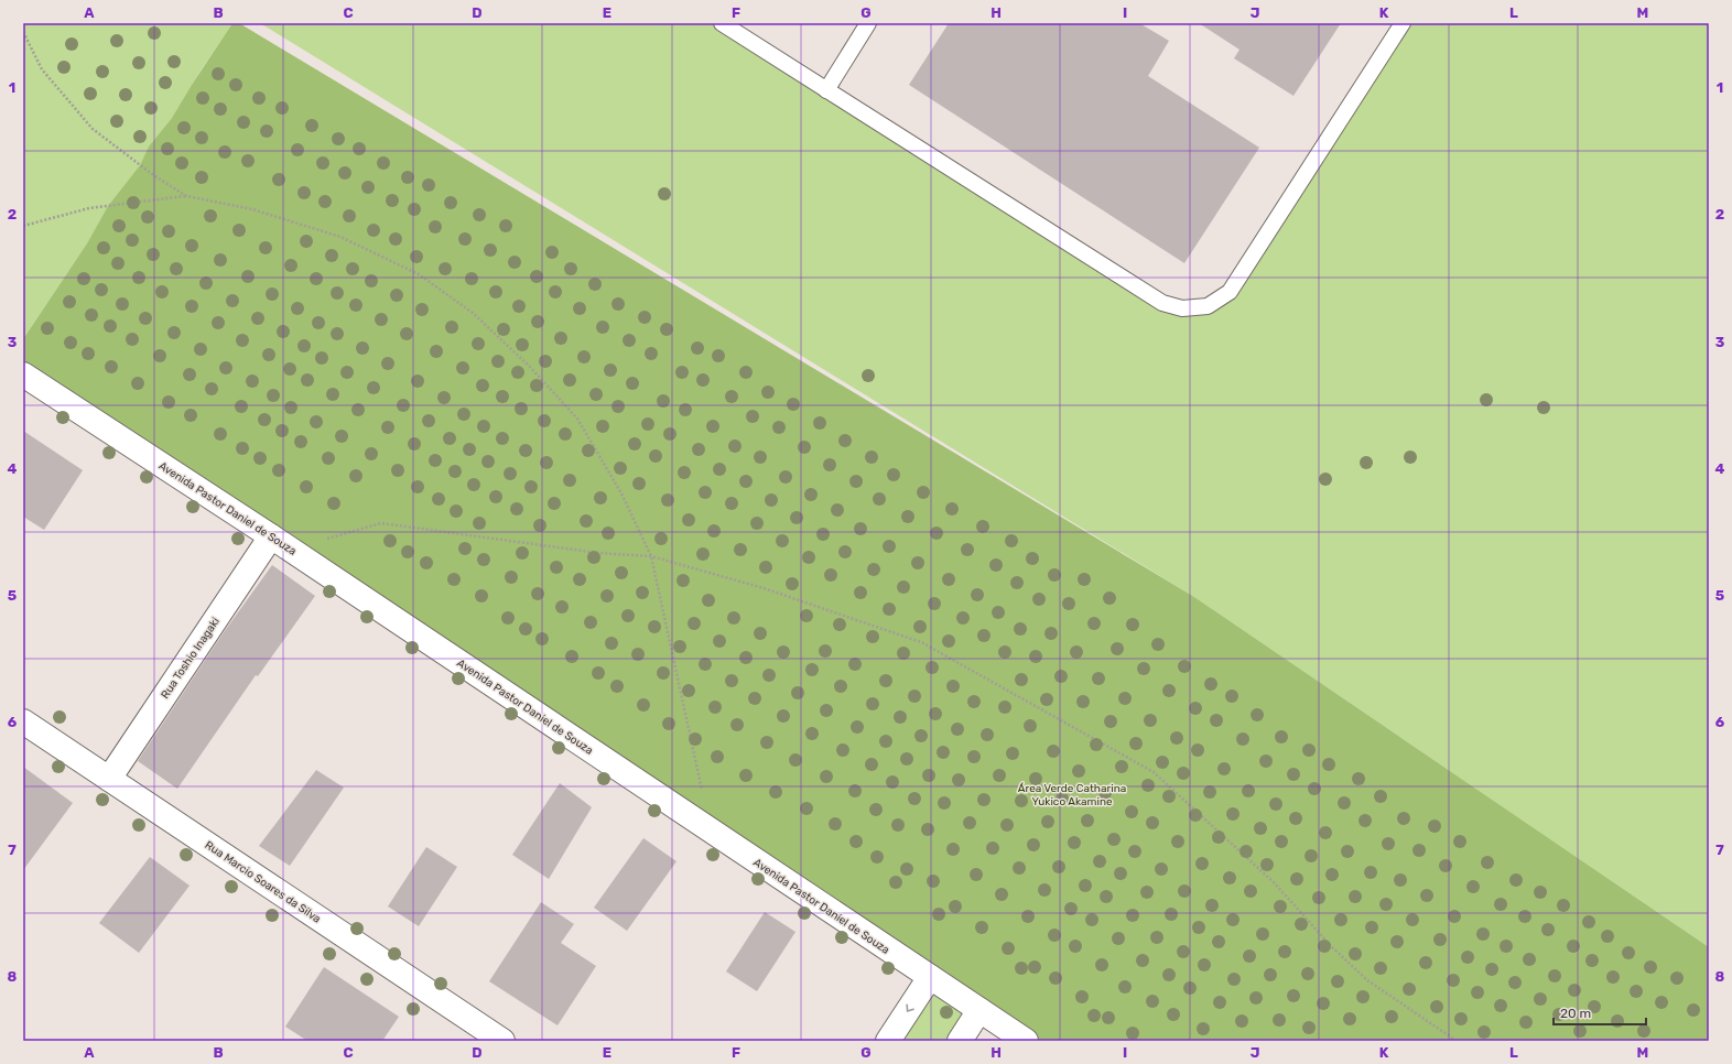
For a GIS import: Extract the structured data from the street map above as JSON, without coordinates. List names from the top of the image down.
{
  "streets": {
    "street": ["Avenida Pastor Daniel de Souza", "Rua Toshio Inagaki", "Rua Marcio Soares da Silva"]
  },
  "crossings": [
    ["Avenida Pastor Daniel de Souza", "Rua Toshio Inagaki"],
    ["Rua Toshio Inagaki", "Rua Marcio Soares da Silva"]
  ],
  "parks": ["Área Verde Catharina Yukico Akamine"],
  "scale_bar": "20 m",
  "grid": {
    "columns": [
      "A",
      "B",
      "C",
      "D",
      "E",
      "F",
      "G",
      "H",
      "I",
      "J",
      "K",
      "L",
      "M"
    ],
    "rows": [
      "1",
      "2",
      "3",
      "4",
      "5",
      "6",
      "7",
      "8"
    ]
  }
}
